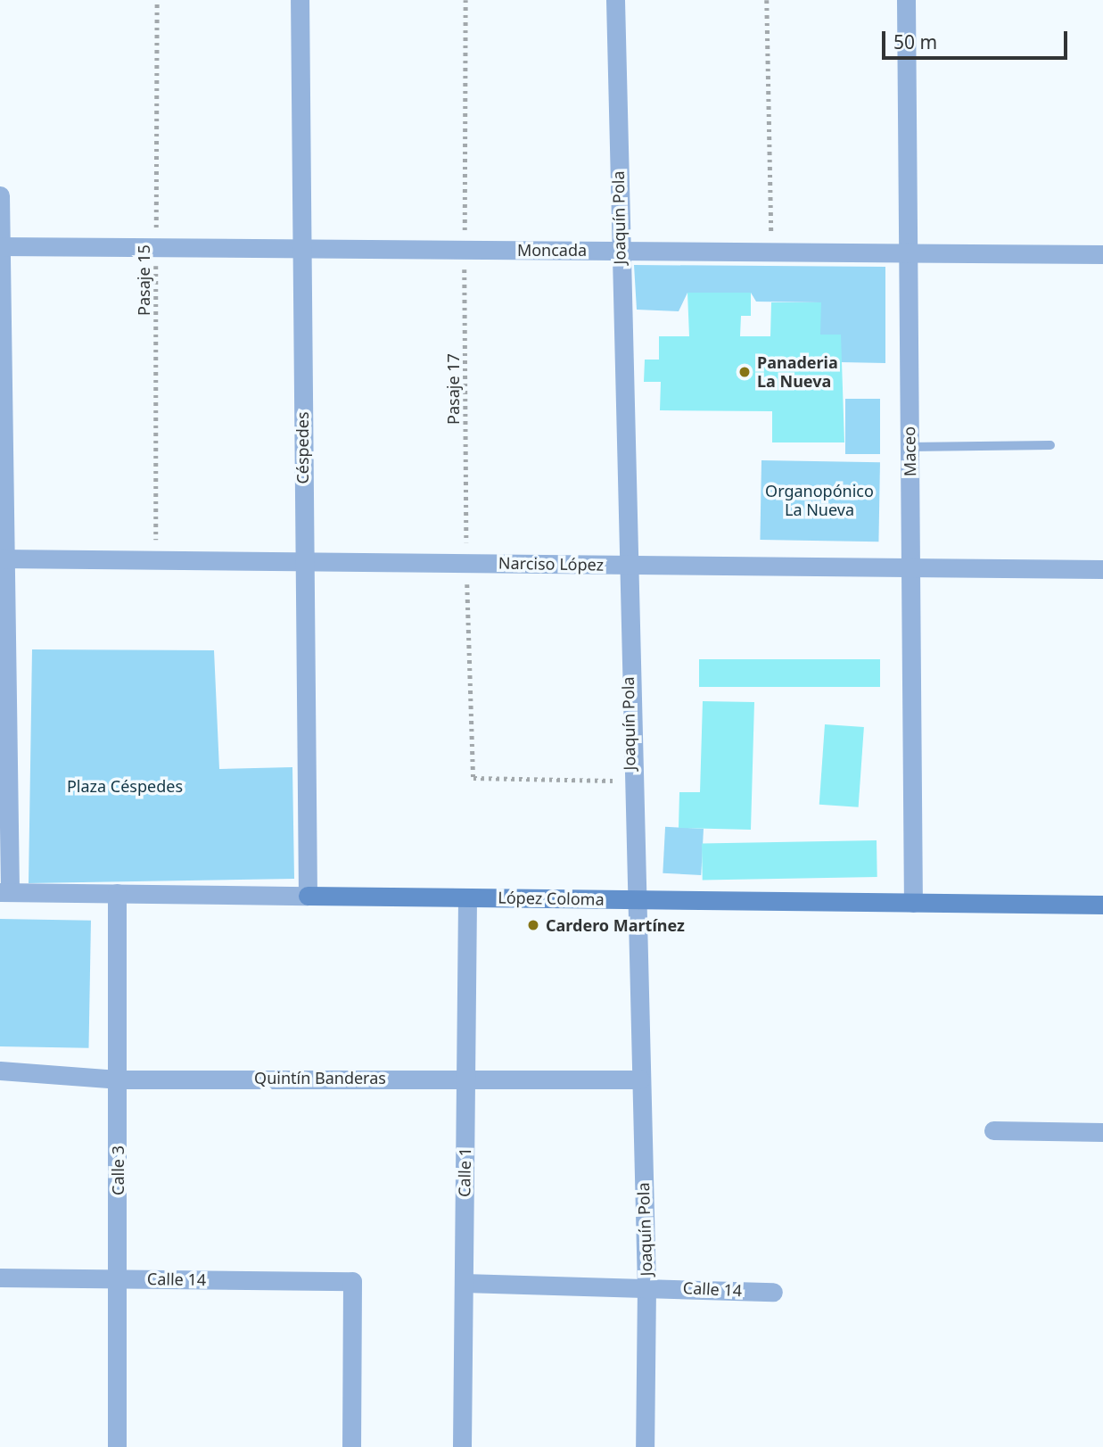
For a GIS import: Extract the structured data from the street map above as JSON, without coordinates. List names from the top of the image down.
{
  "streets": {
    "street": [
      "Joaquín Pola",
      "Moncada",
      "Céspedes",
      "Maceo",
      "Narciso López",
      "López Coloma",
      "Quintín Banderas",
      "Calle 3",
      "Calle 1",
      "Calle 14"
    ],
    "path": ["Pasaje 15", "Pasaje 17"]
  },
  "crossings": [
    ["Joaquín Pola", "Moncada"],
    ["Joaquín Pola", "Pasaje 17"],
    ["Joaquín Pola", "Narciso López"],
    ["Joaquín Pola", "López Coloma"],
    ["Joaquín Pola", "Quintín Banderas"],
    ["Joaquín Pola", "Calle 14"],
    ["Moncada", "Pasaje 15"],
    ["Moncada", "Pasaje 17"],
    ["Moncada", "Céspedes"],
    ["Moncada", "Maceo"],
    ["Pasaje 15", "Narciso López"],
    ["Pasaje 17", "Narciso López"],
    ["Céspedes", "Narciso López"],
    ["Céspedes", "López Coloma"],
    ["Maceo", "Narciso López"],
    ["Maceo", "López Coloma"],
    ["López Coloma", "Calle 3"],
    ["López Coloma", "Calle 1"],
    ["Quintín Banderas", "Calle 3"],
    ["Quintín Banderas", "Calle 1"],
    ["Calle 3", "Calle 14"],
    ["Calle 1", "Calle 14"]
  ],
  "parks": ["Organopónico La Nueva", "Plaza Céspedes"],
  "places": ["Panaderia La Nueva", "Cardero Martínez"],
  "scale_bar": "50 m"
}
